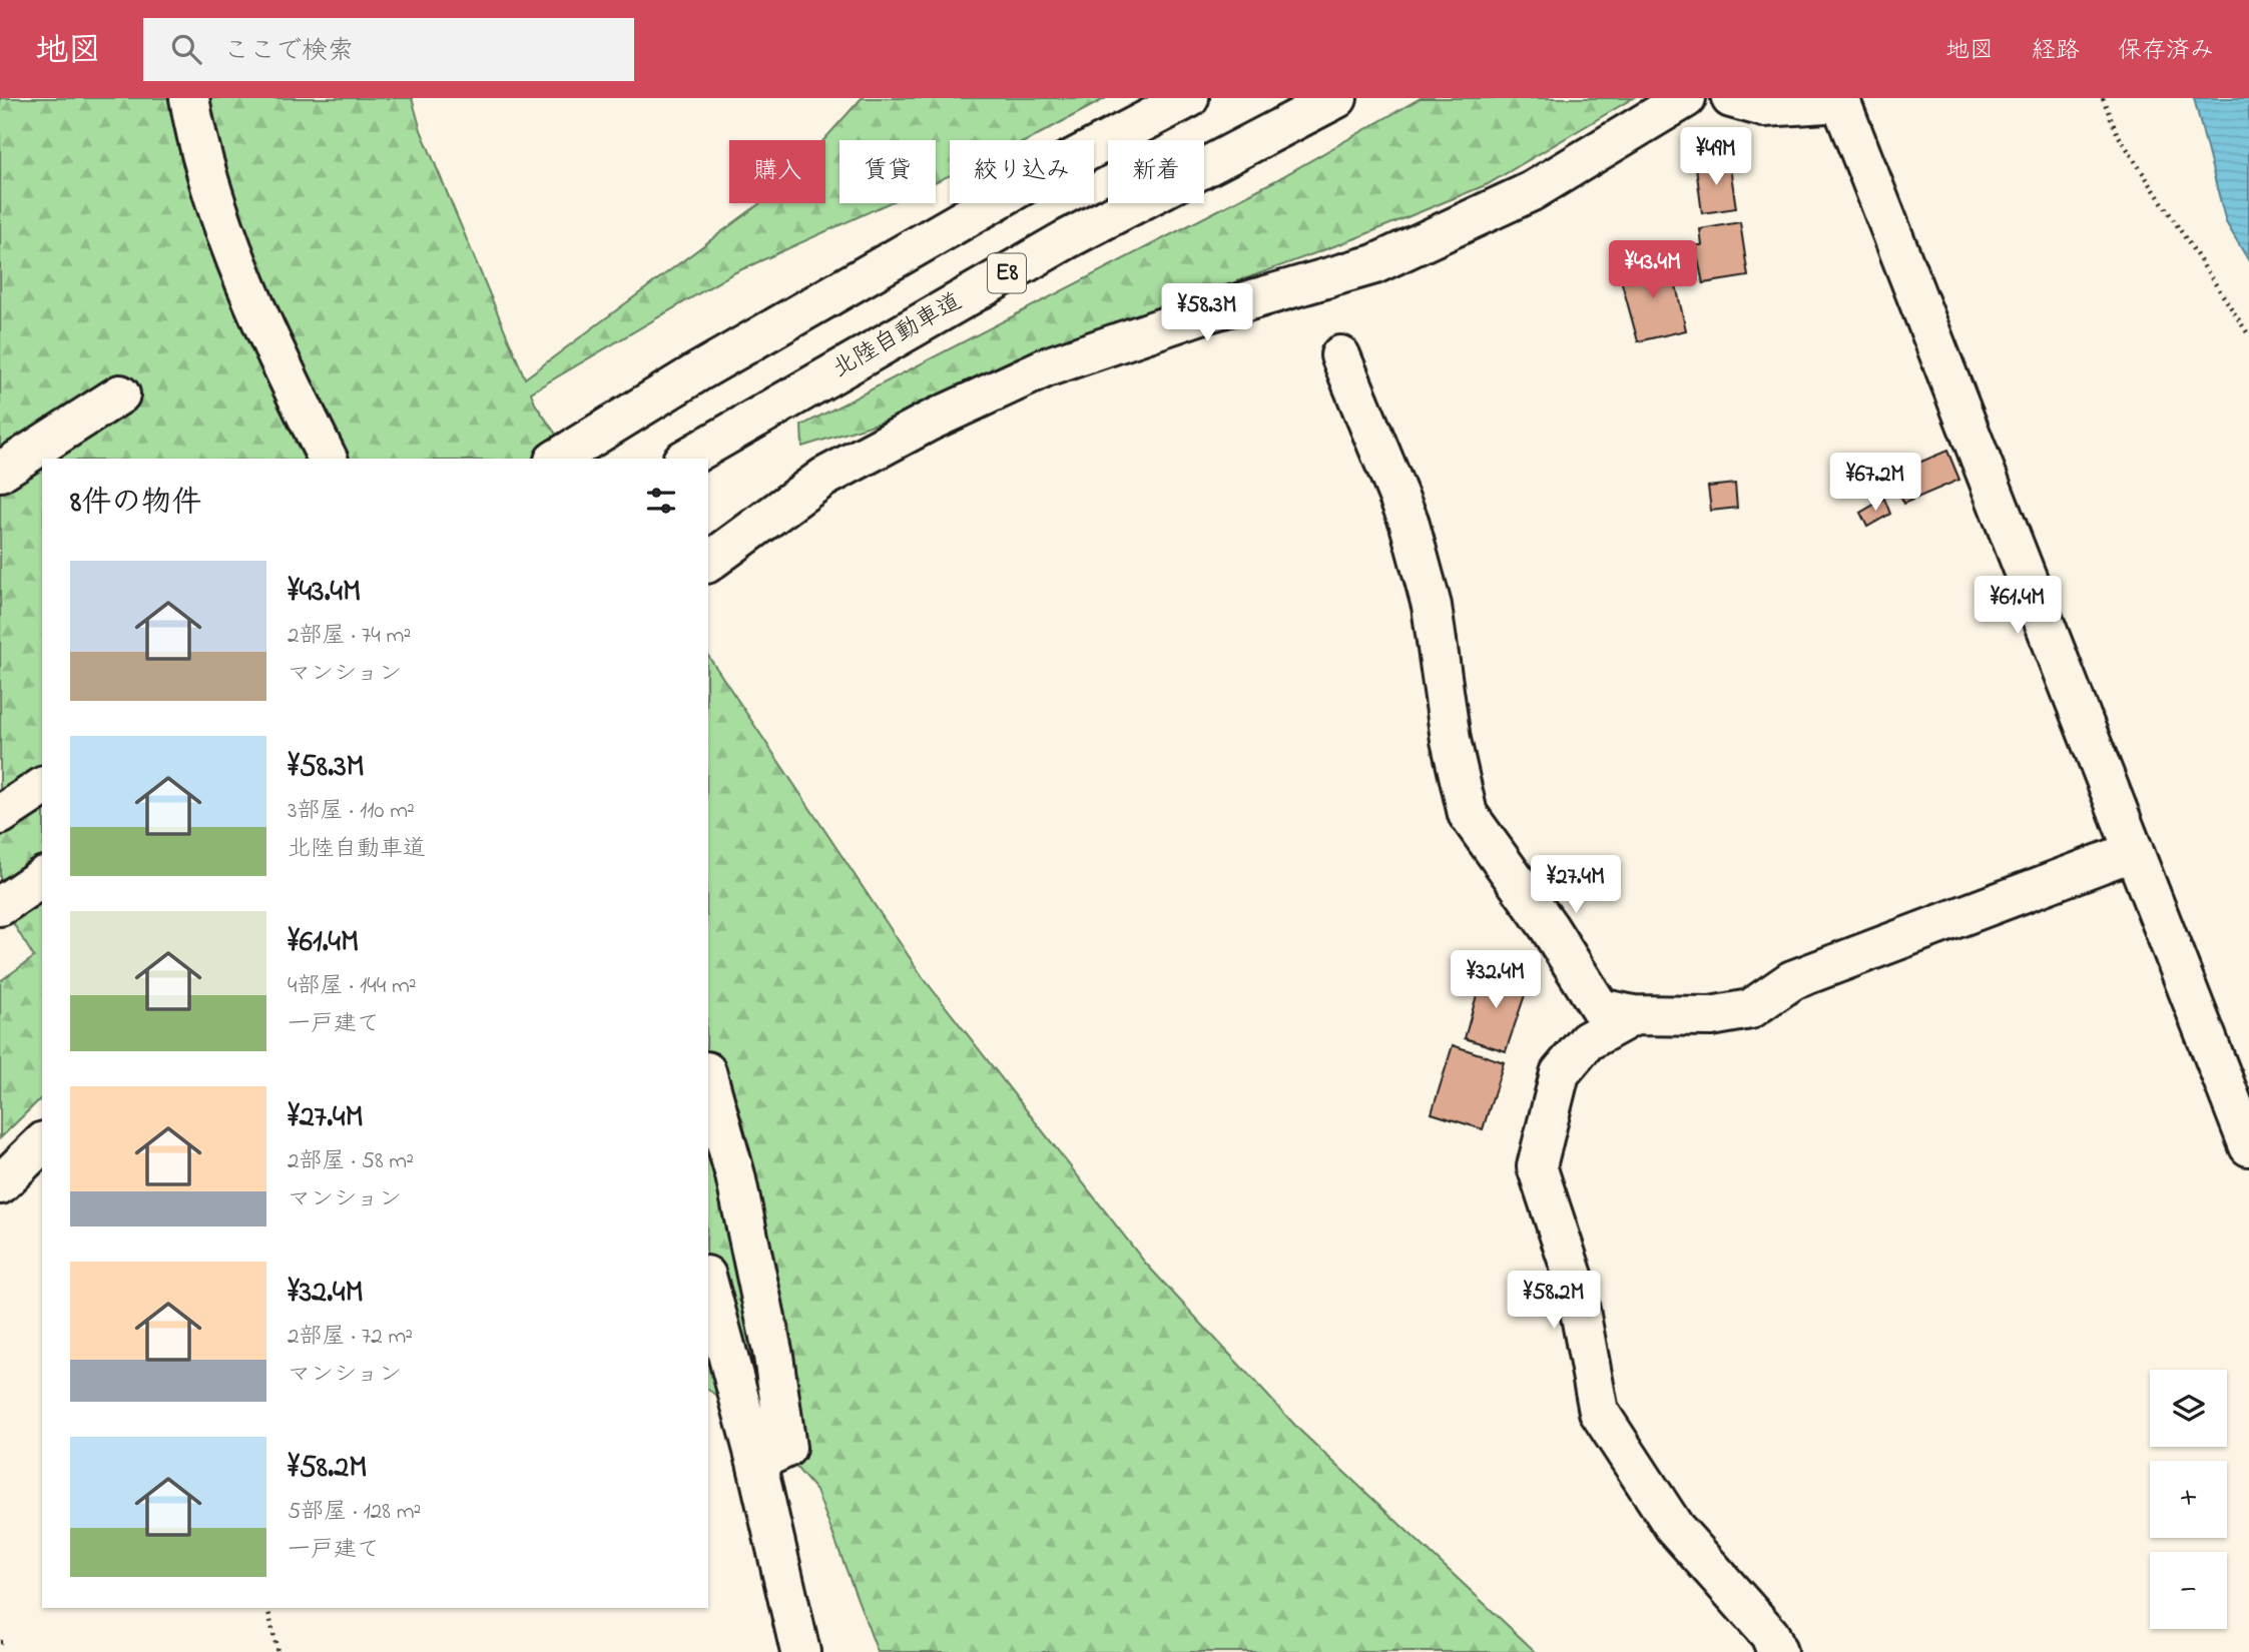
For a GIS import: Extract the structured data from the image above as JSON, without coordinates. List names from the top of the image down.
{
  "streets": {
    "main road": ["E8", "北陸自動車道"]
  },
  "page": {
    "header": "地図",
    "search": "ここで検索",
    "nav": ["地図", "経路", "保存済み"],
    "price": [
      "¥49M",
      "¥43.4M",
      "¥58.3M",
      "¥67.2M",
      "¥61.4M",
      "¥27.4M",
      "¥32.4M",
      "¥58.2M"
    ],
    "chip": [
      "購入",
      "賃貸",
      "絞り込み",
      "新着"
    ],
    "heading": "8件の物件",
    "list": [
      {
        "name": "¥43.4M",
        "note": "2部屋 · 74 m² · マンション"
      },
      {
        "name": "¥58.3M",
        "note": "3部屋 · 110 m² · 北陸自動車道"
      },
      {
        "name": "¥61.4M",
        "note": "4部屋 · 144 m² · 一戸建て"
      },
      {
        "name": "¥27.4M",
        "note": "2部屋 · 58 m² · マンション"
      },
      {
        "name": "¥32.4M",
        "note": "2部屋 · 72 m² · マンション"
      },
      {
        "name": "¥58.2M",
        "note": "5部屋 · 128 m² · 一戸建て"
      }
    ],
    "map_buttons": ["+", "−"]
  }
}
